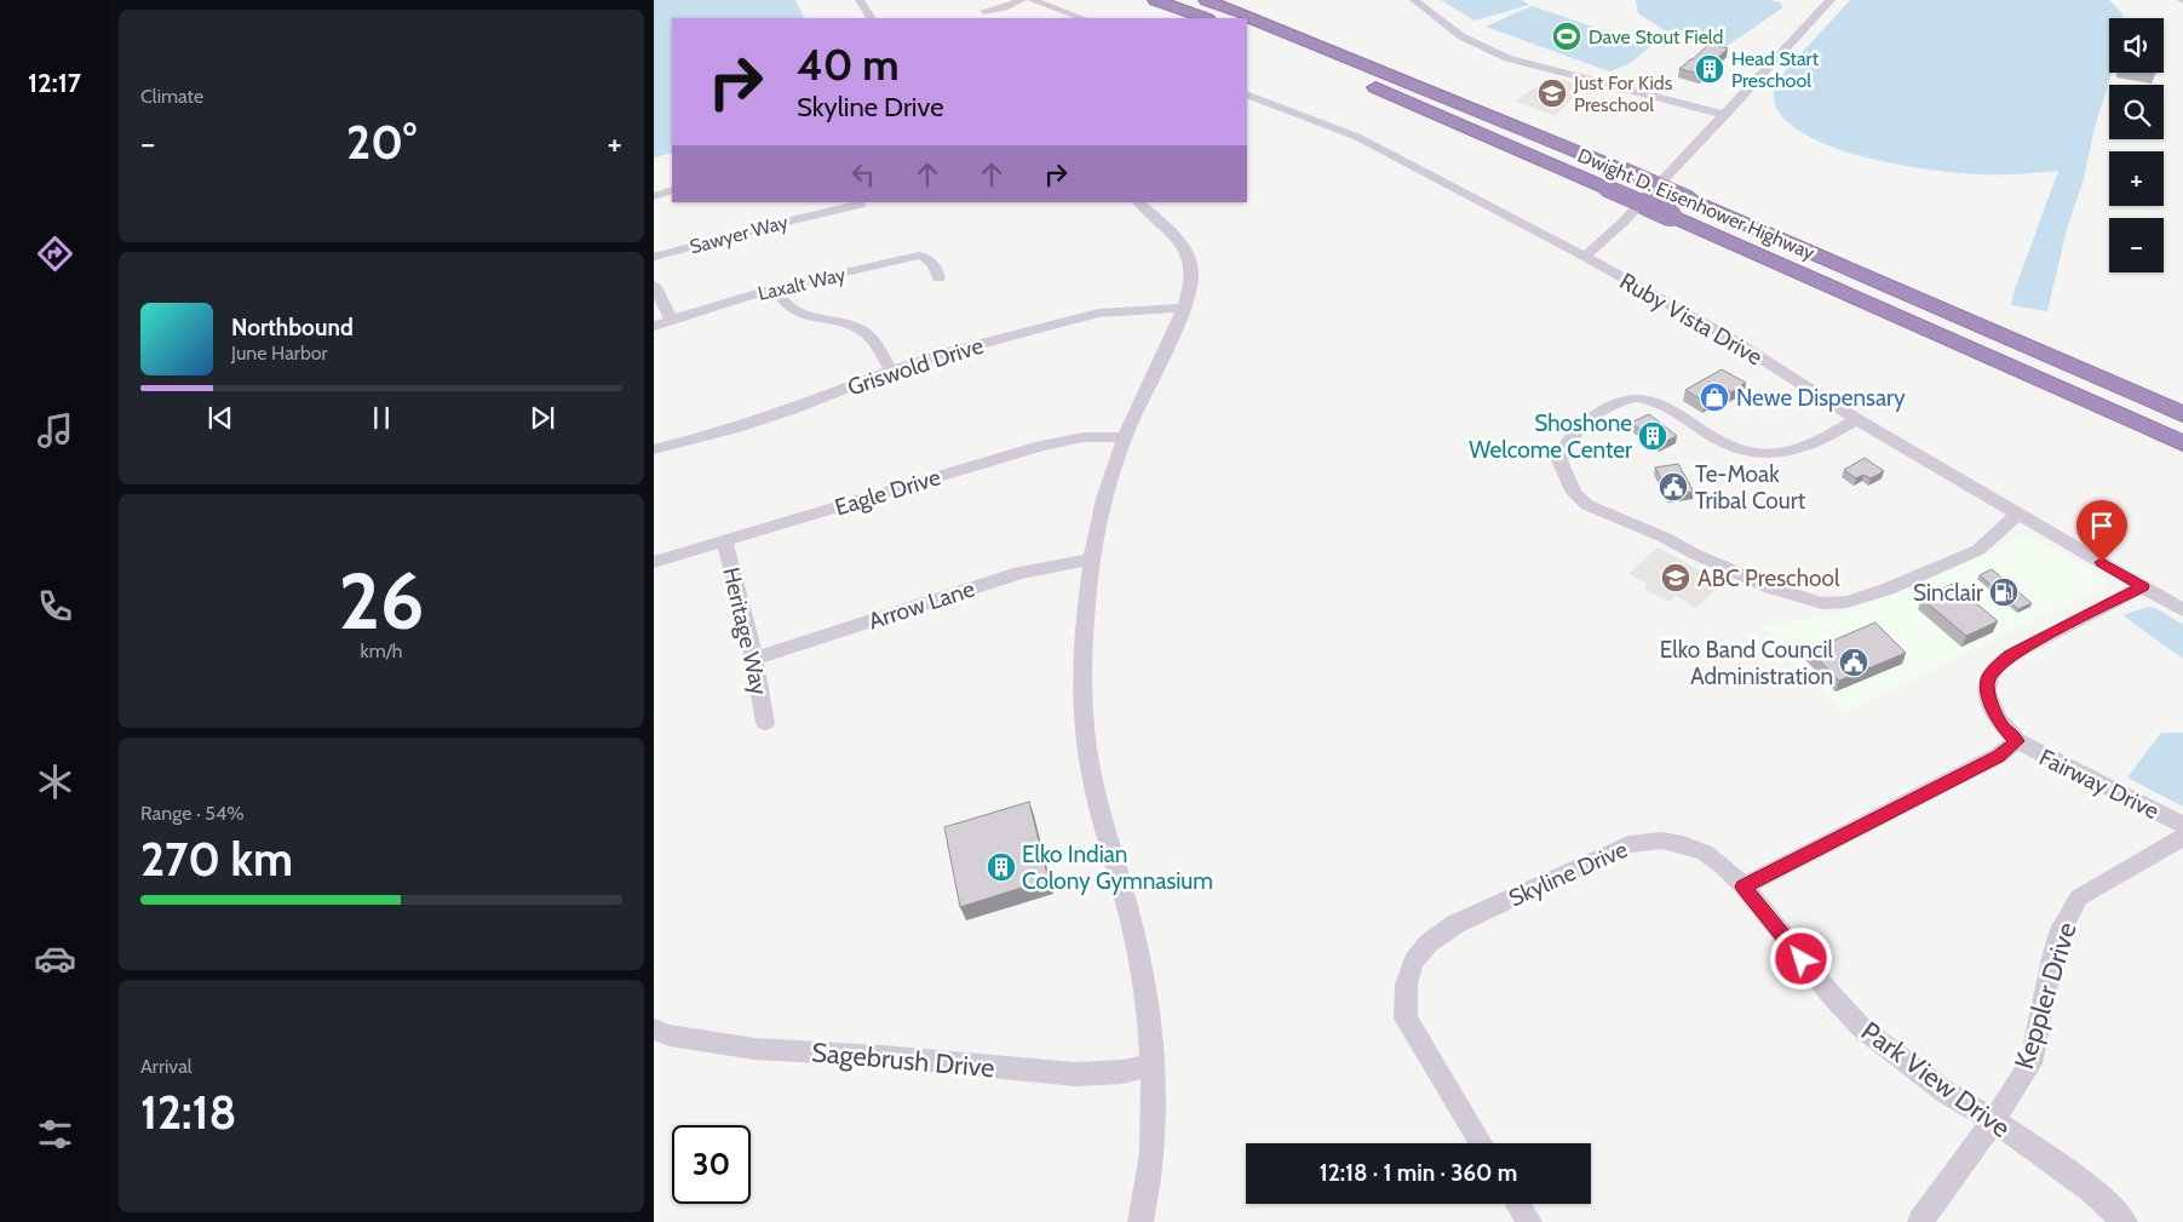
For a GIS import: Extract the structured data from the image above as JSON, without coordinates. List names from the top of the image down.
{
  "streets": {
    "highway": ["Dwight D. Eisenhower Highway"],
    "street": [
      "Sawyer Way",
      "Laxalt Way",
      "Ruby Vista Drive",
      "Griswold Drive",
      "Eagle Drive",
      "Arrow Lane",
      "Heritage Way",
      "Fairway Drive",
      "Skyline Drive",
      "Keppler Drive",
      "Sagebrush Drive",
      "Park View Drive"
    ]
  },
  "crossings": [
    ["Eagle Drive", "Heritage Way"],
    ["Arrow Lane", "Heritage Way"],
    ["Skyline Drive", "Park View Drive"],
    ["Keppler Drive", "Park View Drive"]
  ],
  "places": {
    "sports": ["Dave Stout Field"],
    "building": ["Head Start Preschool", "Shoshone Welcome Center", "Elko Indian Colony Gymnasium"],
    "school or university": ["Just For Kids Preschool", "ABC Preschool"],
    "shop": ["Newe Dispensary"],
    "public building": ["Te-Moak Tribal Court", "Elko Band Council Administration"],
    "fuel station": ["Sinclair"]
  },
  "page": {
    "tabs": "12:17",
    "tile": [
      "Climate",
      ["26", "km/h"],
      ["Range · 54%", "270 km"],
      ["Arrival", "12:18"]
    ],
    "map_buttons": ["+", "−"],
    "turn": ["40 m", "Skyline Drive"],
    "heat": ["−", "20°", "+"],
    "song": ["Northbound", "June Harbor"],
    "limit": "30",
    "trip": "12:18 · 1 min · 360 m"
  }
}
